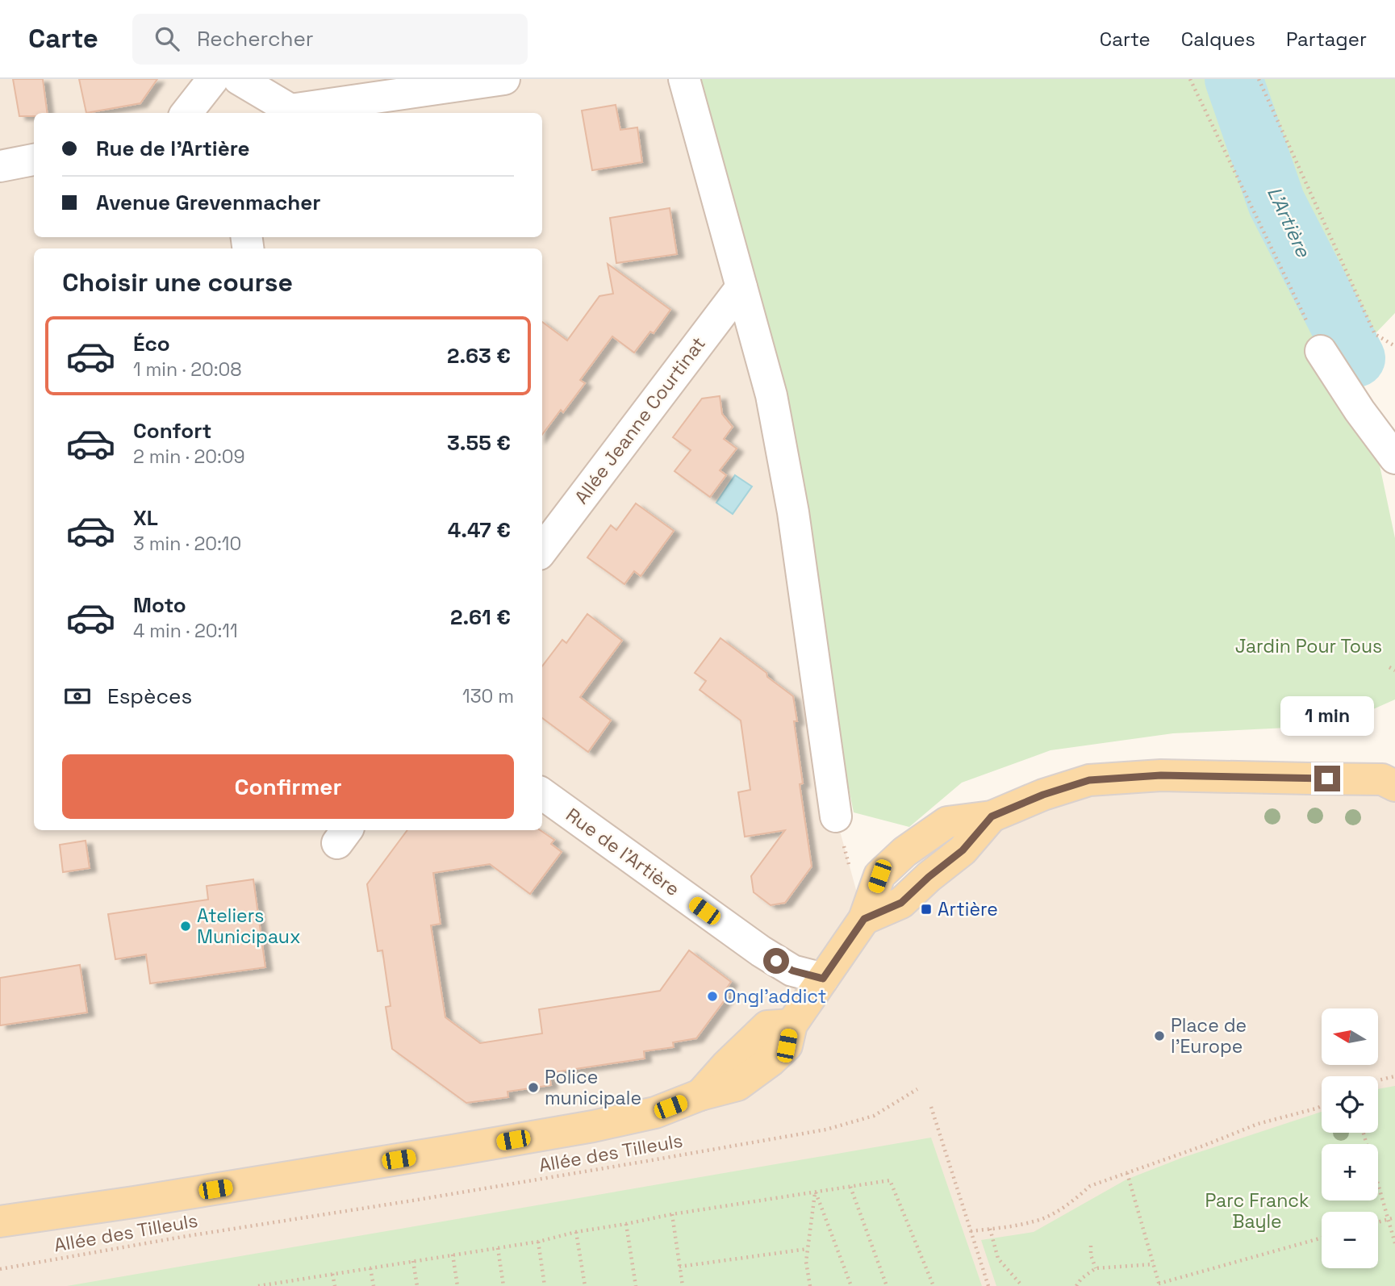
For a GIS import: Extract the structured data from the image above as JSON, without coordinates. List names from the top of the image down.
{
  "streets": {
    "street": ["Allée Jeanne Courtinat", "Rue de l'Artière"],
    "path": ["Allée des Tilleuls"]
  },
  "water": ["L'Artière"],
  "parks": ["Jardin Pour Tous", "Parc Franck Bayle"],
  "places": {
    "transit": ["Artière"],
    "other": [
      "Ateliers Municipaux",
      "Ongl'addict",
      "Place de l'Europe",
      "Police municipale"
    ]
  },
  "north": "left",
  "page": {
    "header": "Carte",
    "search": "Rechercher",
    "nav": ["Carte", "Calques", "Partager"],
    "banner": ["Rue de l'Artière", "Avenue Grevenmacher"],
    "heading": "Choisir une course",
    "list": [
      {
        "name": "Éco",
        "note": "1 min · 20:08",
        "value": "2.63 €"
      },
      {
        "name": "Confort",
        "note": "2 min · 20:09",
        "value": "3.55 €"
      },
      {
        "name": "XL",
        "note": "3 min · 20:10",
        "value": "4.47 €"
      },
      {
        "name": "Moto",
        "note": "4 min · 20:11",
        "value": "2.61 €"
      }
    ],
    "pay": ["Espèces", "130 m"],
    "bubble": "1 min",
    "buttons": "Confirmer",
    "map_buttons": ["+", "−"]
  }
}
